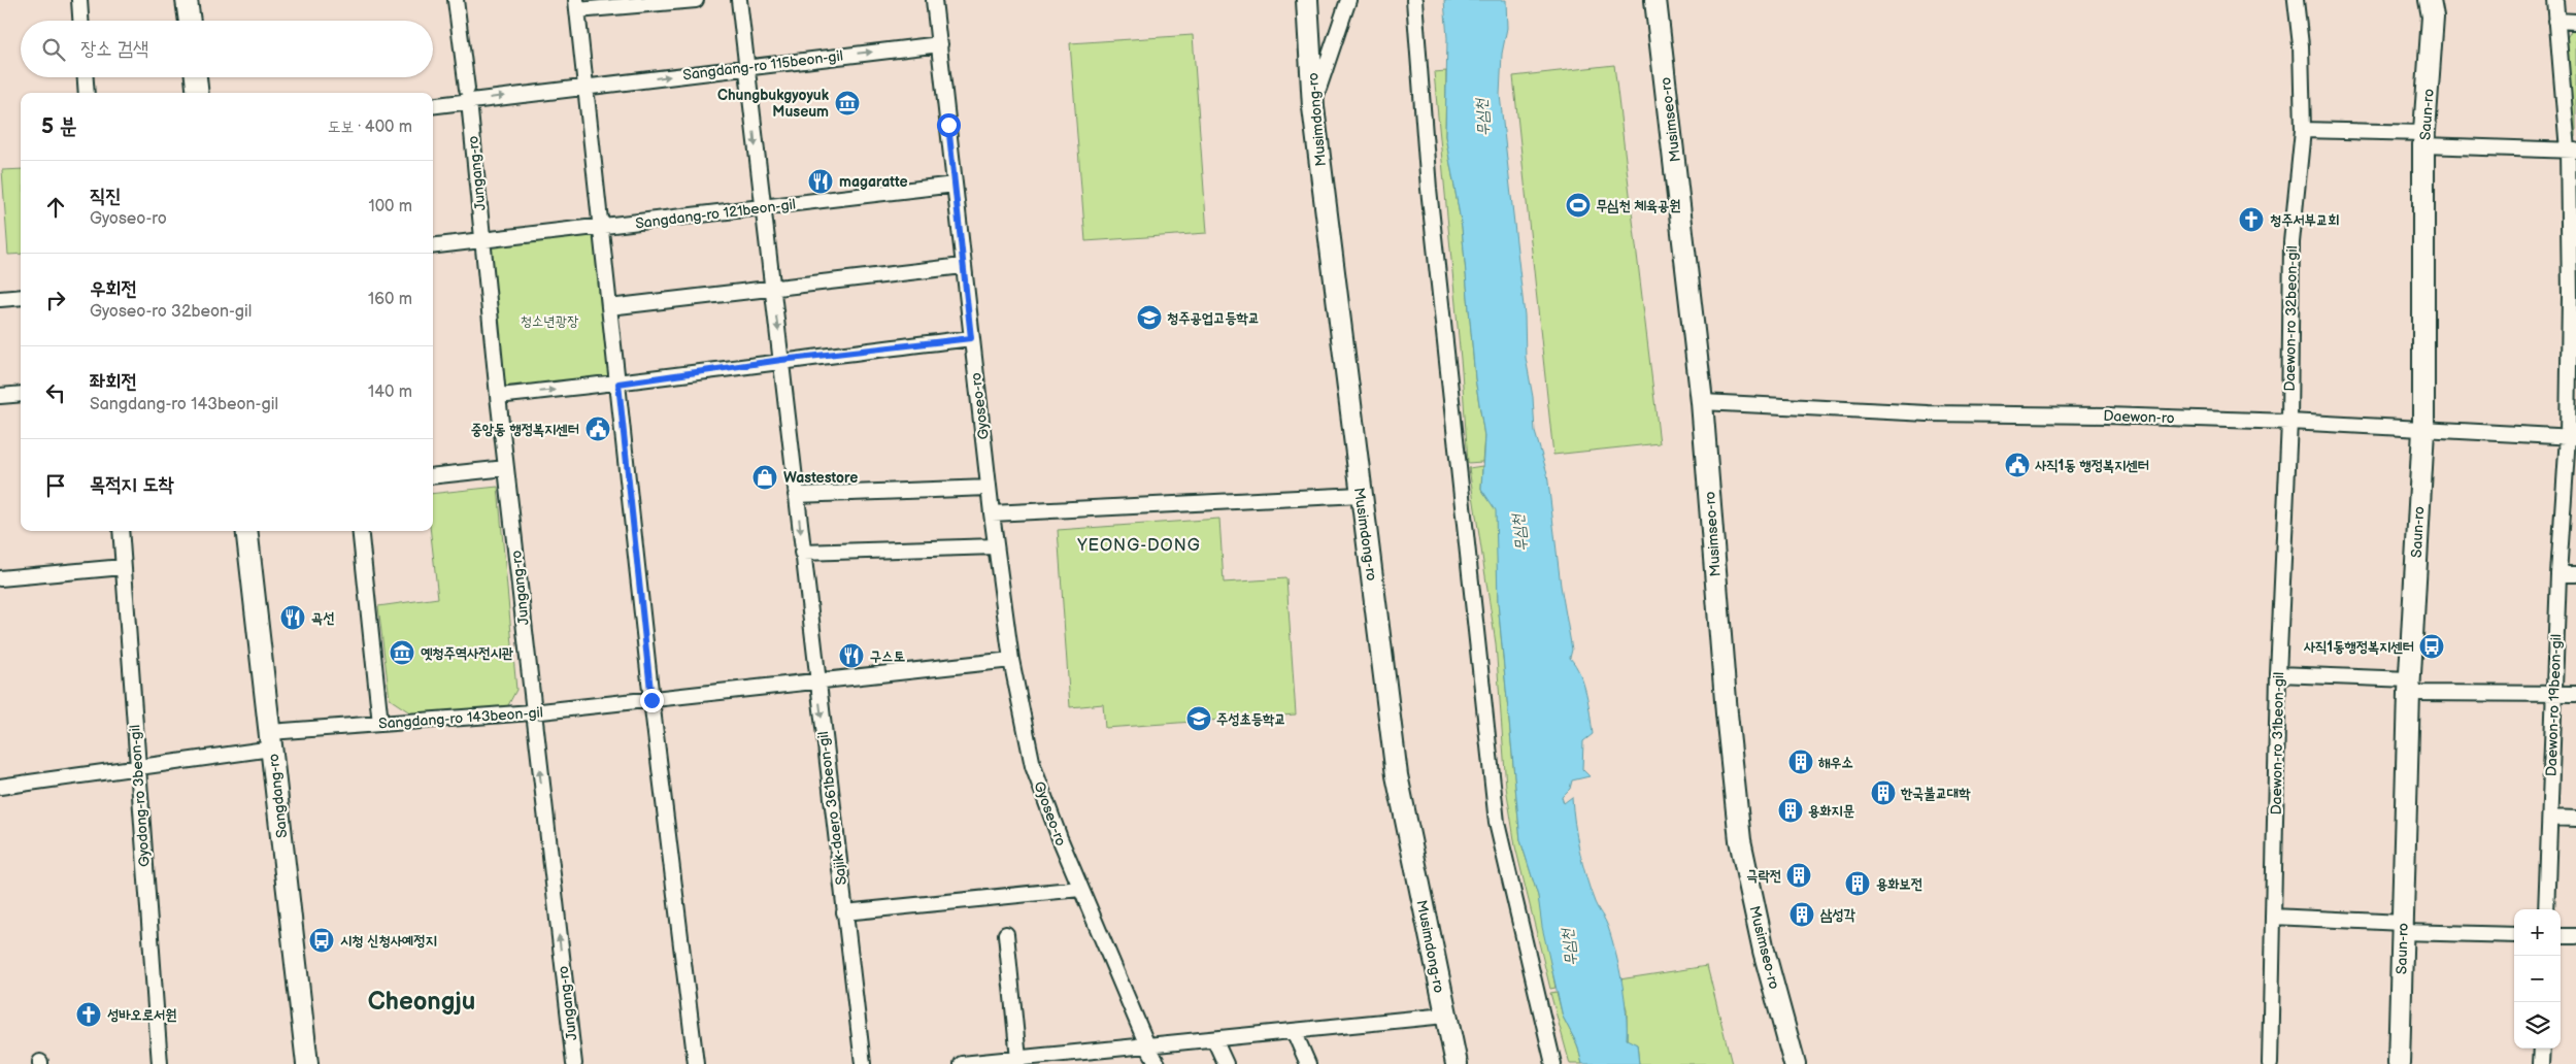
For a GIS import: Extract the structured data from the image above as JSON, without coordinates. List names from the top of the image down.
{
  "streets": {
    "street": [
      "Sangdang-ro 115beon-gil",
      "Saun-ro",
      "Musimdong-ro",
      "Musimseo-ro",
      "Jungang-ro",
      "Sangdang-ro 121beon-gil",
      "Daewon-ro 32beon-gil",
      "Gyoseo-ro",
      "Daewon-ro",
      "Daewon-ro 19beon-gil",
      "Sangdang-ro 143beon-gil",
      "Daewon-ro 31beon-gil",
      "Gyodong-ro 3beon-gil",
      "Sangdang-ro",
      "Sajik-daero 361beon-gil"
    ]
  },
  "crossings": [
    ["Sangdang-ro 115beon-gil", "Gyoseo-ro"],
    ["Sangdang-ro 115beon-gil", "Sajik-daero 361beon-gil"],
    ["Saun-ro", "Daewon-ro"],
    ["Musimseo-ro", "Daewon-ro"],
    ["Jungang-ro", "Sangdang-ro 121beon-gil"],
    ["Jungang-ro", "Sangdang-ro 143beon-gil"],
    ["Sangdang-ro 121beon-gil", "Gyoseo-ro"],
    ["Sangdang-ro 121beon-gil", "Sajik-daero 361beon-gil"],
    ["Daewon-ro 32beon-gil", "Daewon-ro"],
    ["Daewon-ro 32beon-gil", "Daewon-ro 31beon-gil"],
    ["Gyoseo-ro", "Sangdang-ro 143beon-gil"],
    ["Daewon-ro", "Daewon-ro 19beon-gil"],
    ["Daewon-ro", "Daewon-ro 31beon-gil"],
    ["Sangdang-ro 143beon-gil", "Gyodong-ro 3beon-gil"],
    ["Sangdang-ro 143beon-gil", "Sangdang-ro"],
    ["Sangdang-ro 143beon-gil", "Sajik-daero 361beon-gil"]
  ],
  "one_way": ["Sangdang-ro 115beon-gil", "Sajik-daero 361beon-gil"],
  "districts": ["YEONG-DONG", "Cheongju"],
  "water": ["무심천"],
  "parks": ["청소년광장"],
  "places": {
    "museum": ["Chungbukgyoyuk Museum", "옛청주역사전시관"],
    "restaurant": ["magaratte", "곡선", "구스토"],
    "sports": ["무심천 체육공원"],
    "church": ["청주서부교회", "성바오로서원"],
    "school or university": ["청주공업고등학교", "주성초등학교"],
    "public building": ["중앙동 행정복지센터", "사직1동 행정복지센터"],
    "shop": ["Wastestore"],
    "bus stop": ["사직1동행정복지센터", "시청 신청사예정지"],
    "building": [
      "해우소",
      "한국불교대학",
      "용화지문",
      "극락전",
      "용화보전",
      "삼성각"
    ]
  },
  "page": {
    "search": "장소 검색",
    "heading": ["5 분", "도보 · 400 m"],
    "list": [
      ["직진", "Gyoseo-ro", "100 m"],
      ["우회전", "Gyoseo-ro 32beon-gil", "160 m"],
      ["좌회전", "Sangdang-ro 143beon-gil", "140 m"],
      "목적지 도착"
    ],
    "map_buttons": ["+", "−"]
  }
}
